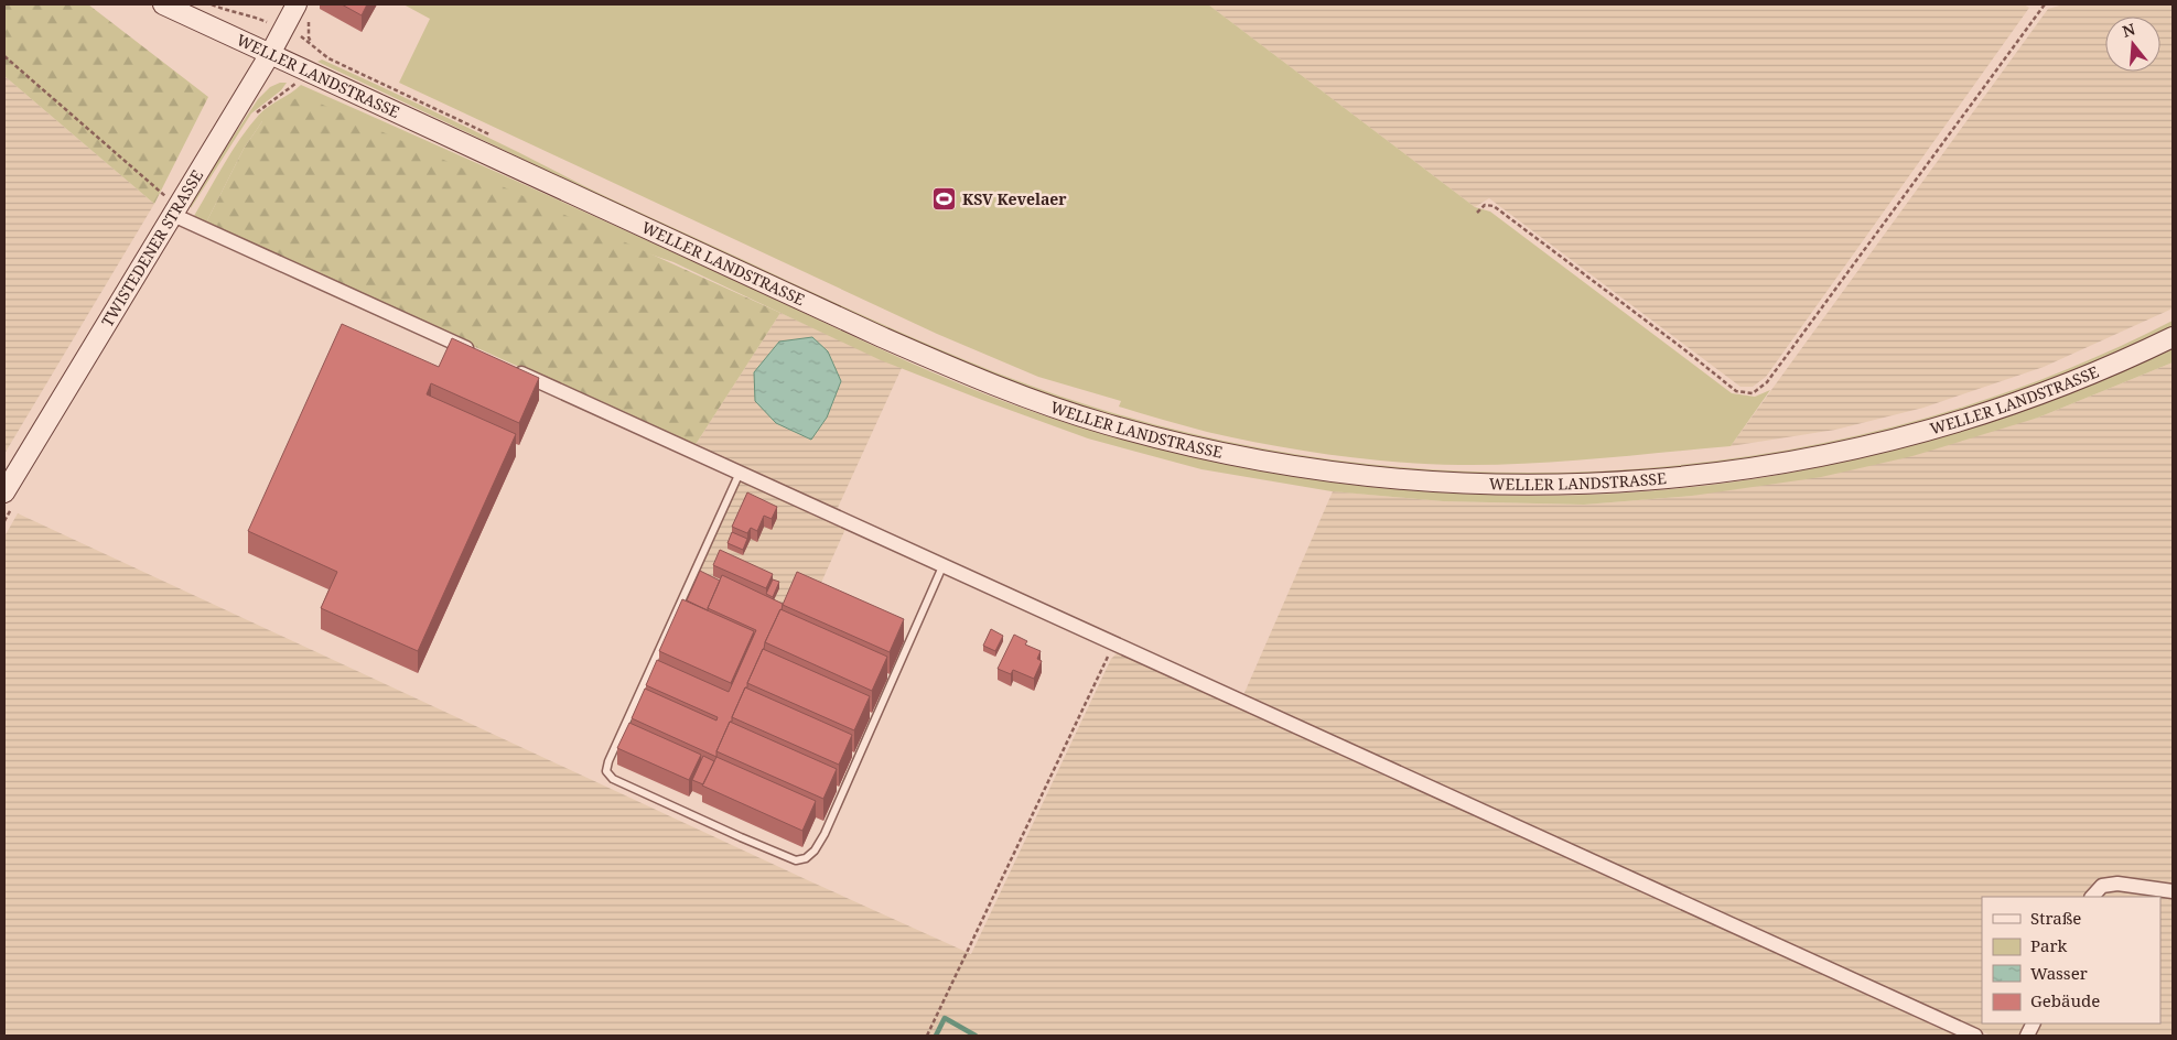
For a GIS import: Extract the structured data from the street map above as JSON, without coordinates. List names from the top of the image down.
{
  "streets": {
    "main road": ["WELLER LANDSTRASSE", "TWISTEDENER STRASSE"]
  },
  "crossings": [
    ["WELLER LANDSTRASSE", "TWISTEDENER STRASSE"]
  ],
  "places": {
    "sports": ["KSV Kevelaer"]
  },
  "legend": [
    "Straße",
    "Park",
    "Wasser",
    "Gebäude"
  ],
  "north": "top"
}
